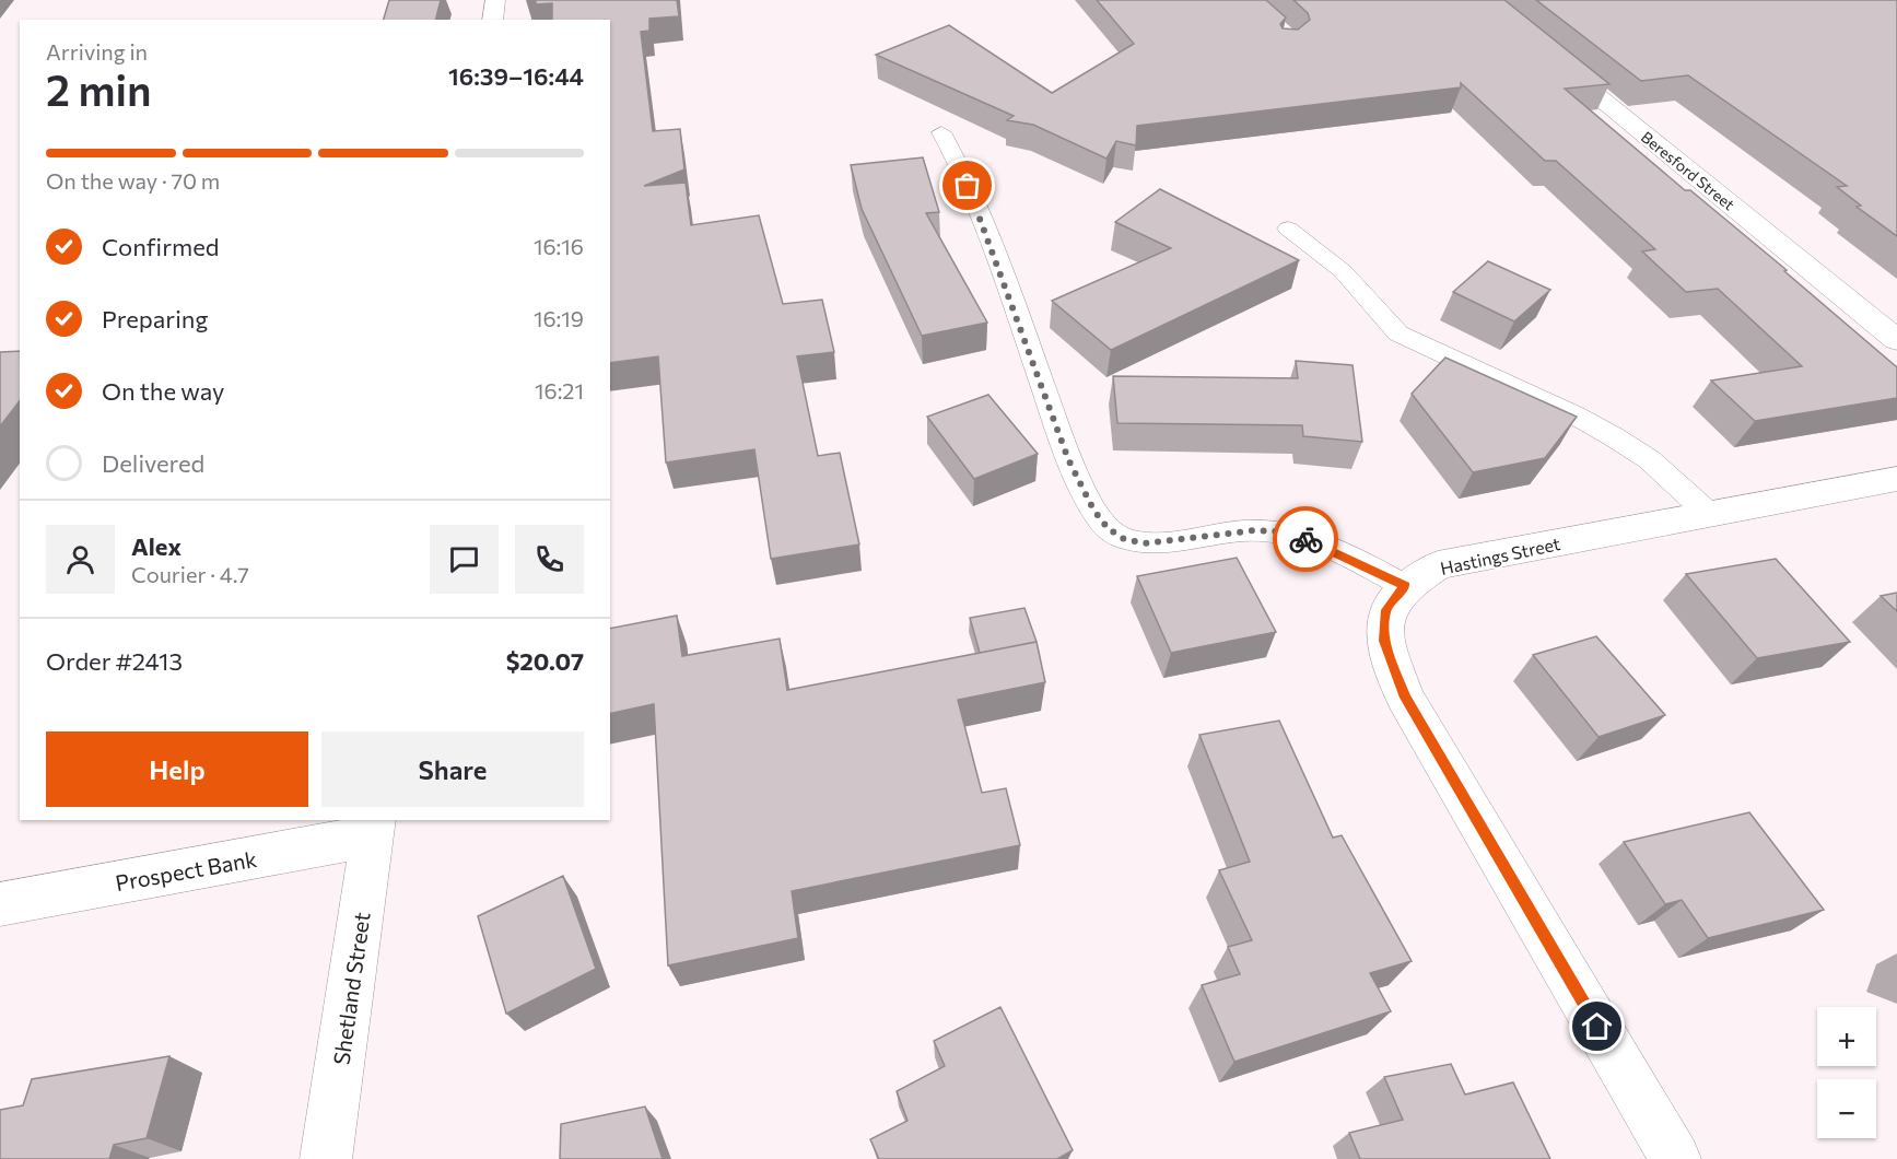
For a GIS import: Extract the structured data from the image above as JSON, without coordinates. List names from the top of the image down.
{
  "streets": {
    "street": [
      "Beresford Street",
      "Hastings Street",
      "Prospect Bank",
      "Shetland Street"
    ]
  },
  "crossings": [
    ["Prospect Bank", "Shetland Street"]
  ],
  "page": {
    "heading": ["2 min", "Arriving in", "16:39–16:44"],
    "panel": [
      "Alex",
      "Courier · 4.7",
      "Order #2413",
      "$20.07"
    ],
    "bar": "On the way · 70 m",
    "list": [
      ["Confirmed", "16:16"],
      ["Preparing", "16:19"],
      ["On the way", "16:21"],
      "Delivered"
    ],
    "buttons": ["Help", "Share"],
    "map_buttons": ["+", "−"]
  }
}
